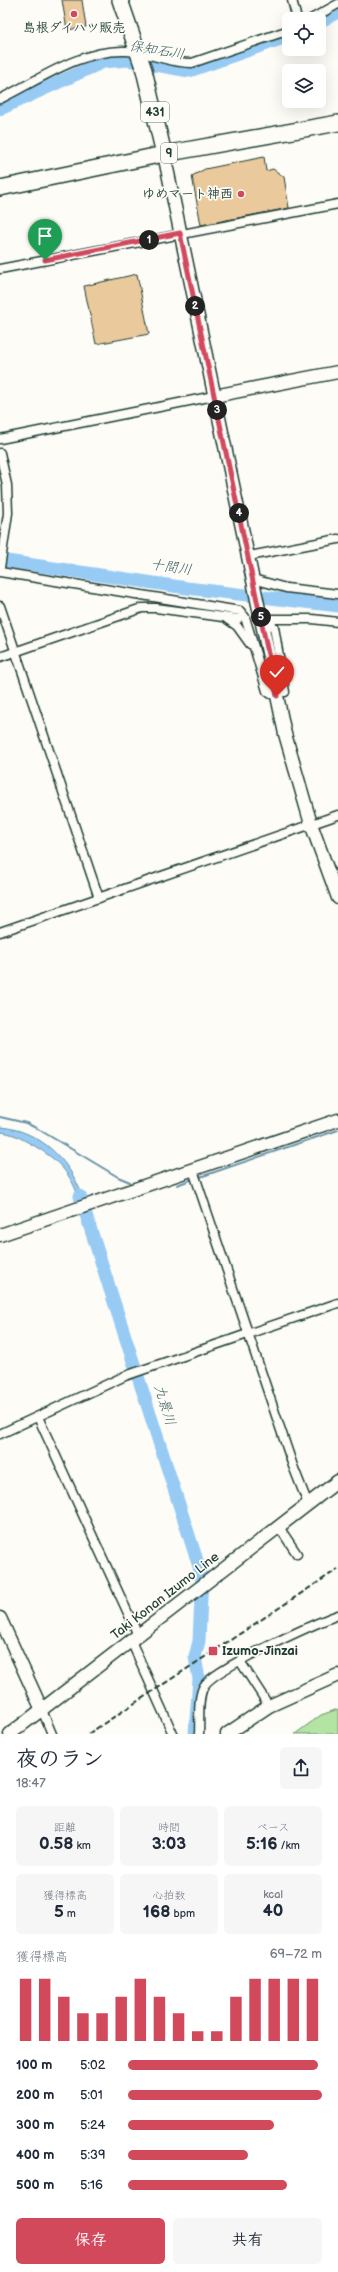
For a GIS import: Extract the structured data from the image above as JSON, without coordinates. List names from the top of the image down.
{
  "streets": {
    "highway": ["431", "9"],
    "main road": ["Taki Konan Izumo Line"]
  },
  "crossings": [
    ["431", "9"]
  ],
  "water": ["保知石川", "十間川", "九景川"],
  "places": {
    "other": ["島根ダイハツ販売", "ゆめマート神西"],
    "transit": ["Izumo-Jinzai"]
  },
  "page": {
    "pins": [
      "1",
      "2",
      "3",
      "4",
      "5"
    ],
    "heading": ["夜のラン", "18:47"],
    "stats": [
      ["距離", "0.58 km"],
      ["時間", "3:03"],
      ["ペース", "5:16 /km"],
      ["獲得標高", "5 m"],
      ["心拍数", "168 bpm"],
      ["kcal", "40"]
    ],
    "chart": ["獲得標高", "69–72 m"],
    "list": [
      {
        "name": "100 m",
        "note": "5:02"
      },
      {
        "name": "200 m",
        "note": "5:01"
      },
      {
        "name": "300 m",
        "note": "5:24"
      },
      {
        "name": "400 m",
        "note": "5:39"
      },
      {
        "name": "500 m",
        "note": "5:16"
      }
    ],
    "buttons": ["保存", "共有"]
  }
}
